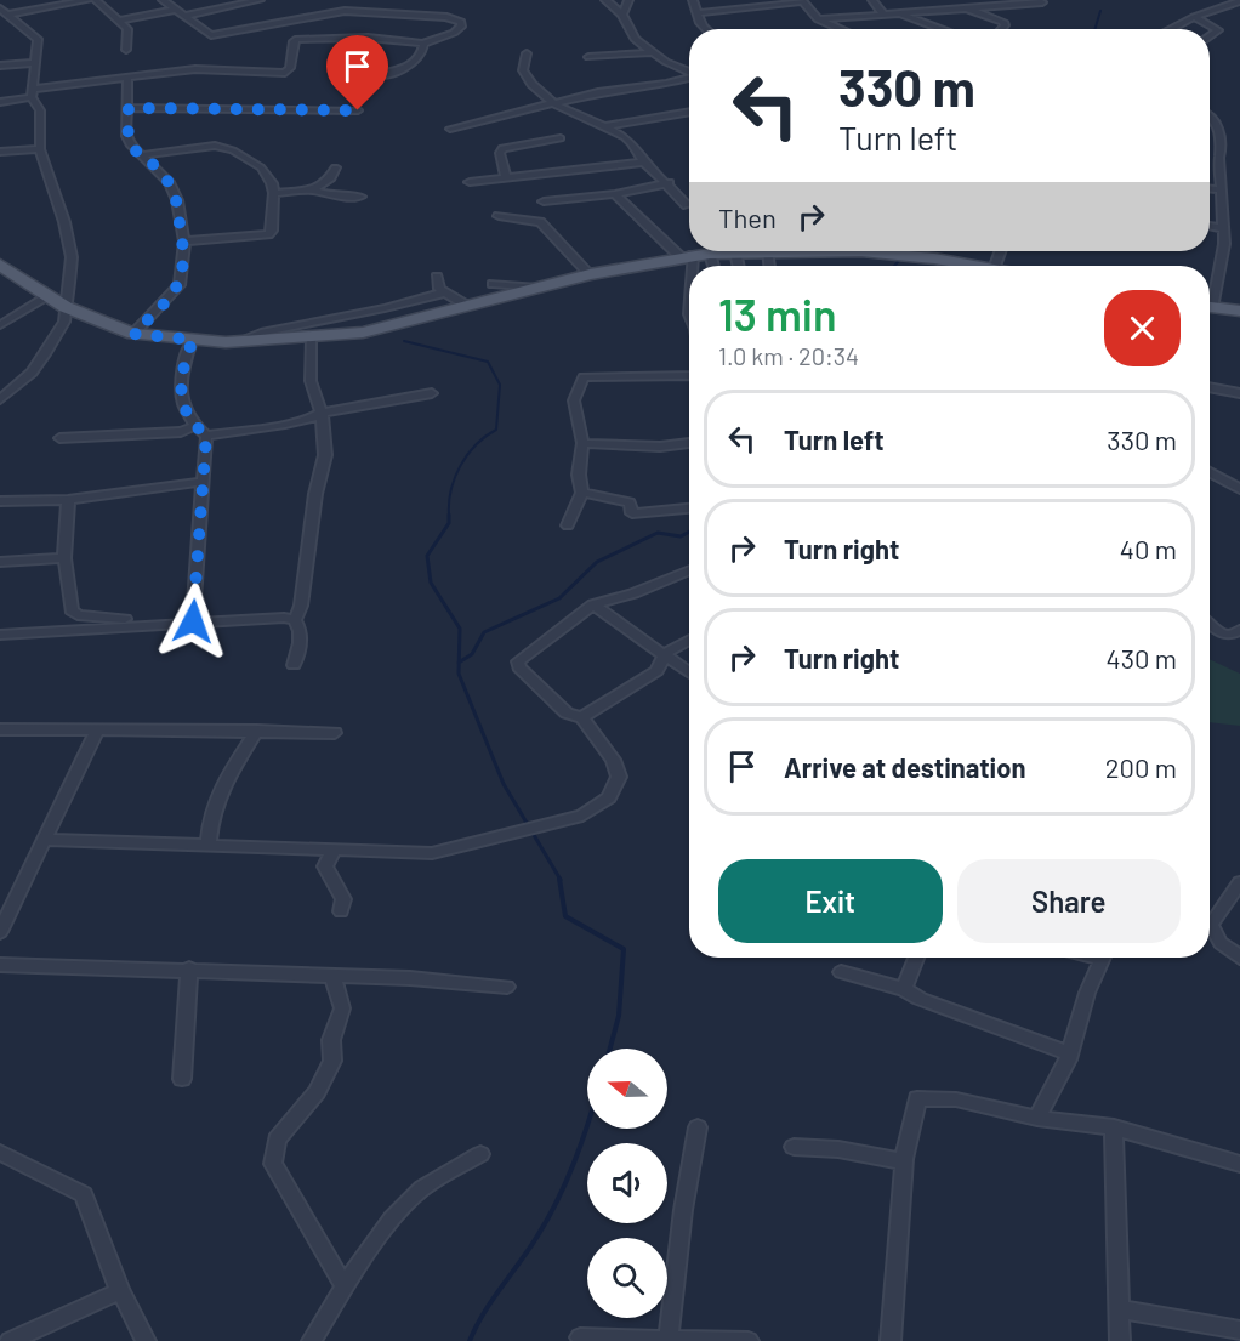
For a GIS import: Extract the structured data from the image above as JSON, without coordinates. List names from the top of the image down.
{
  "north": "left",
  "page": {
    "turn": ["330 m", "Turn left"],
    "then": "Then",
    "heading": ["13 min", "1.0 km · 20:34"],
    "list": [
      {
        "name": "Turn left",
        "value": "330 m"
      },
      {
        "name": "Turn right",
        "value": "40 m"
      },
      {
        "name": "Turn right",
        "value": "430 m"
      },
      {
        "name": "Arrive at destination",
        "value": "200 m"
      }
    ],
    "buttons": ["Exit", "Share"]
  }
}
